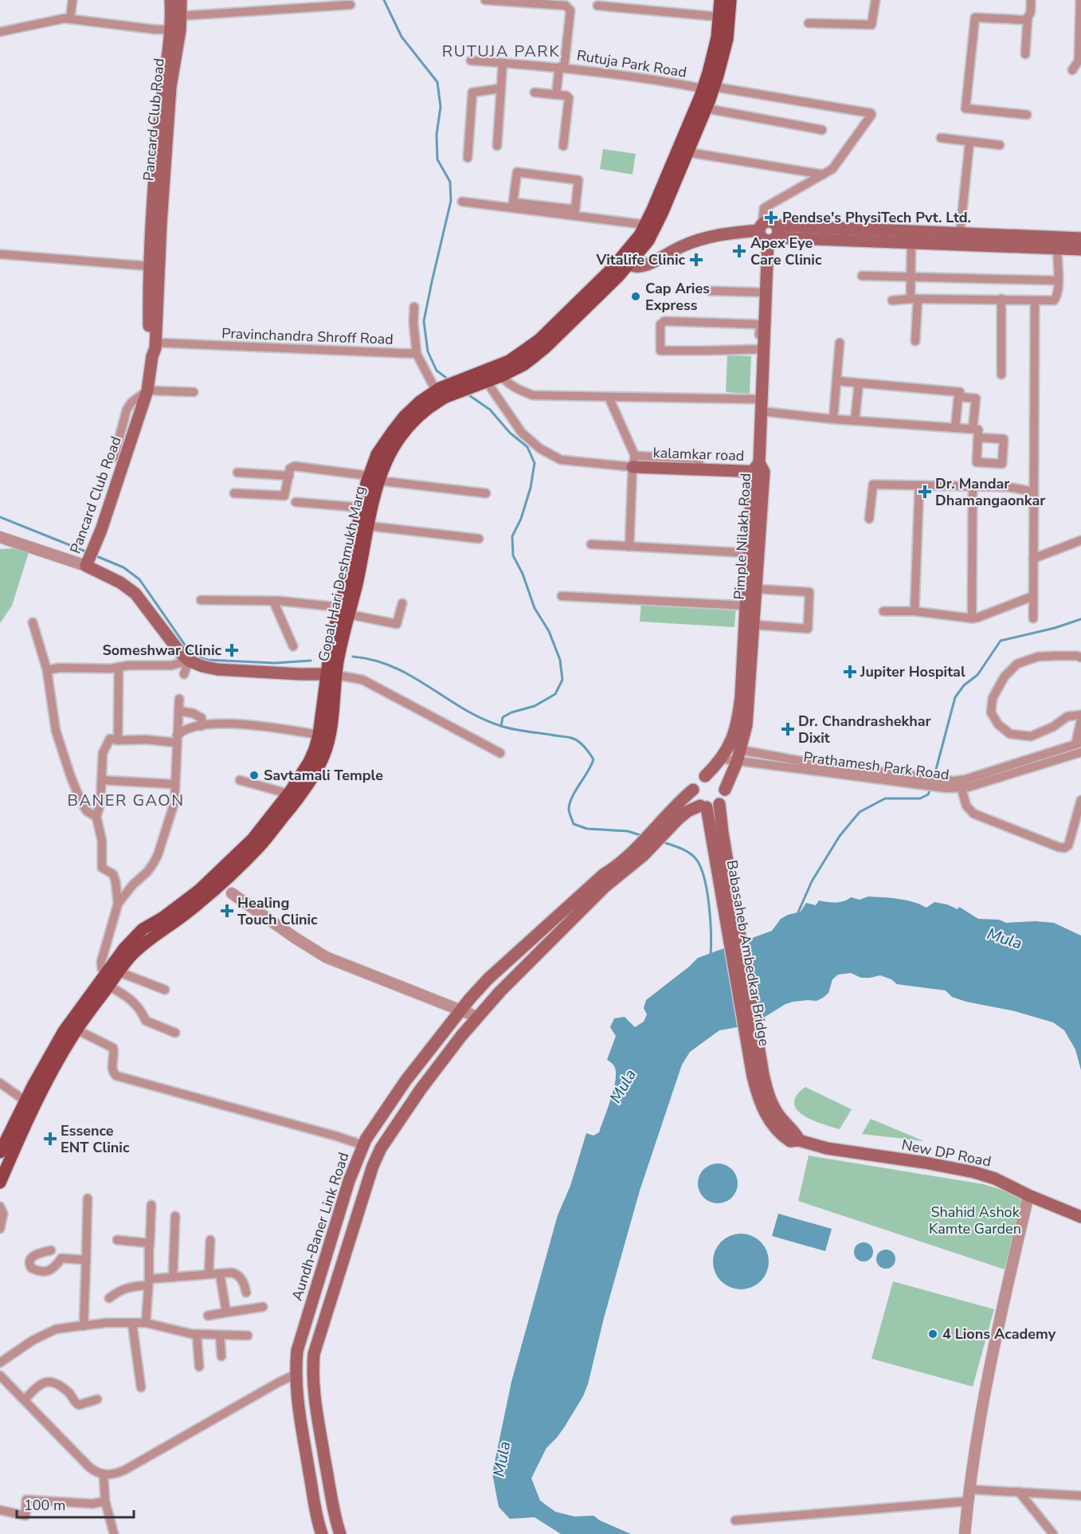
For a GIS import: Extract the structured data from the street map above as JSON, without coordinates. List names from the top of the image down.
{
  "streets": {
    "main road": [
      "Pancard Club Road",
      "kalamkar road",
      "Pimple Nilakh Road",
      "Gopal Hari Deshmukh Marg",
      "Babasaheb Ambedkar Bridge",
      "New DP Road",
      "Aundh-Baner Link Road"
    ],
    "street": ["Rutuja Park Road", "Pravinchandra Shroff Road", "Prathamesh Park Road"]
  },
  "crossings": [
    ["Rutuja Park Road", "Gopal Hari Deshmukh Marg"],
    ["Pancard Club Road", "Pravinchandra Shroff Road"],
    ["Pancard Club Road", "Gopal Hari Deshmukh Marg"],
    ["kalamkar road", "Pimple Nilakh Road"],
    ["Pimple Nilakh Road", "Prathamesh Park Road"],
    ["Babasaheb Ambedkar Bridge", "New DP Road"]
  ],
  "districts": ["RUTUJA PARK", "BANER GAON"],
  "water": ["Mula"],
  "parks": ["Shahid Ashok Kamte Garden"],
  "places": {
    "health": [
      "Pendse's PhysiTech Pvt. Ltd.",
      "Apex Eye Care Clinic",
      "Vitalife Clinic",
      "Dr. Mandar Dhamangaonkar",
      "Someshwar Clinic",
      "Jupiter Hospital",
      "Dr. Chandrashekhar Dixit",
      "Healing Touch Clinic",
      "Essence ENT Clinic"
    ],
    "other": ["Cap Aries Express", "Savtamali Temple", "4 Lions Academy"]
  },
  "scale_bar": "100 m"
}
